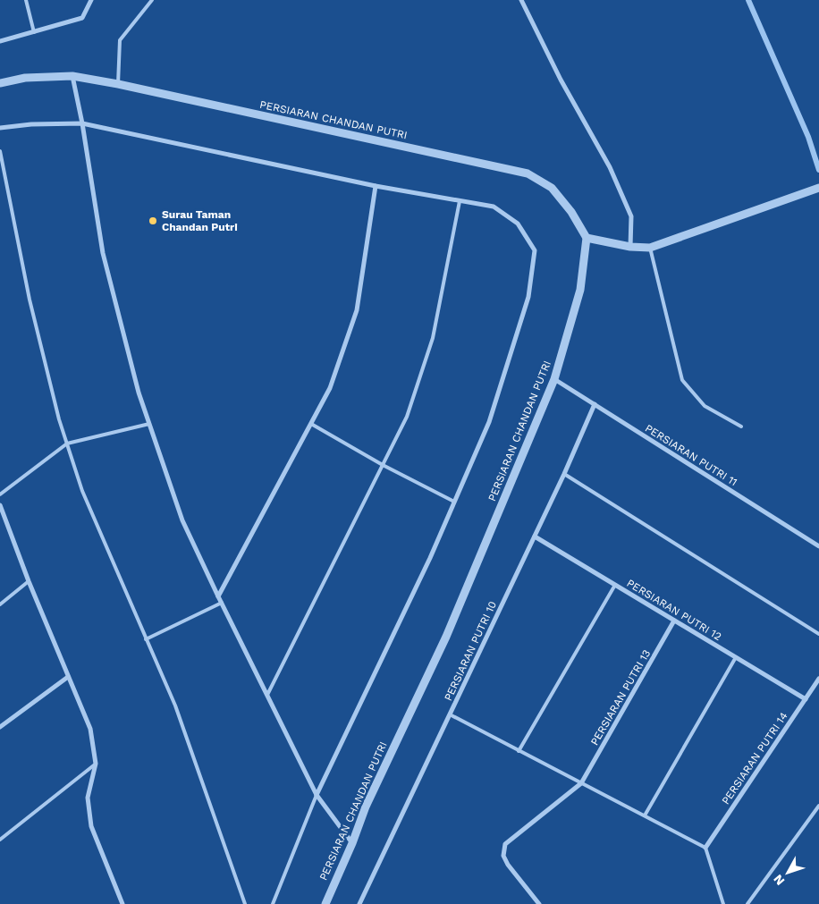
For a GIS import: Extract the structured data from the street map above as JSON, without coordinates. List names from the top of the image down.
{
  "streets": {
    "street": [
      "PERSIARAN CHANDAN PUTRI",
      "PERSIARAN PUTRI 11",
      "PERSIARAN PUTRI 12",
      "PERSIARAN PUTRI 10",
      "PERSIARAN PUTRI 13",
      "PERSIARAN PUTRI 14"
    ]
  },
  "crossings": [
    ["PERSIARAN CHANDAN PUTRI", "PERSIARAN PUTRI 11"],
    ["PERSIARAN PUTRI 11", "PERSIARAN PUTRI 10"],
    ["PERSIARAN PUTRI 12", "PERSIARAN PUTRI 10"],
    ["PERSIARAN PUTRI 12", "PERSIARAN PUTRI 13"],
    ["PERSIARAN PUTRI 12", "PERSIARAN PUTRI 14"]
  ],
  "places": ["Surau Taman Chandan Putri"],
  "north": "bottom left"
}
